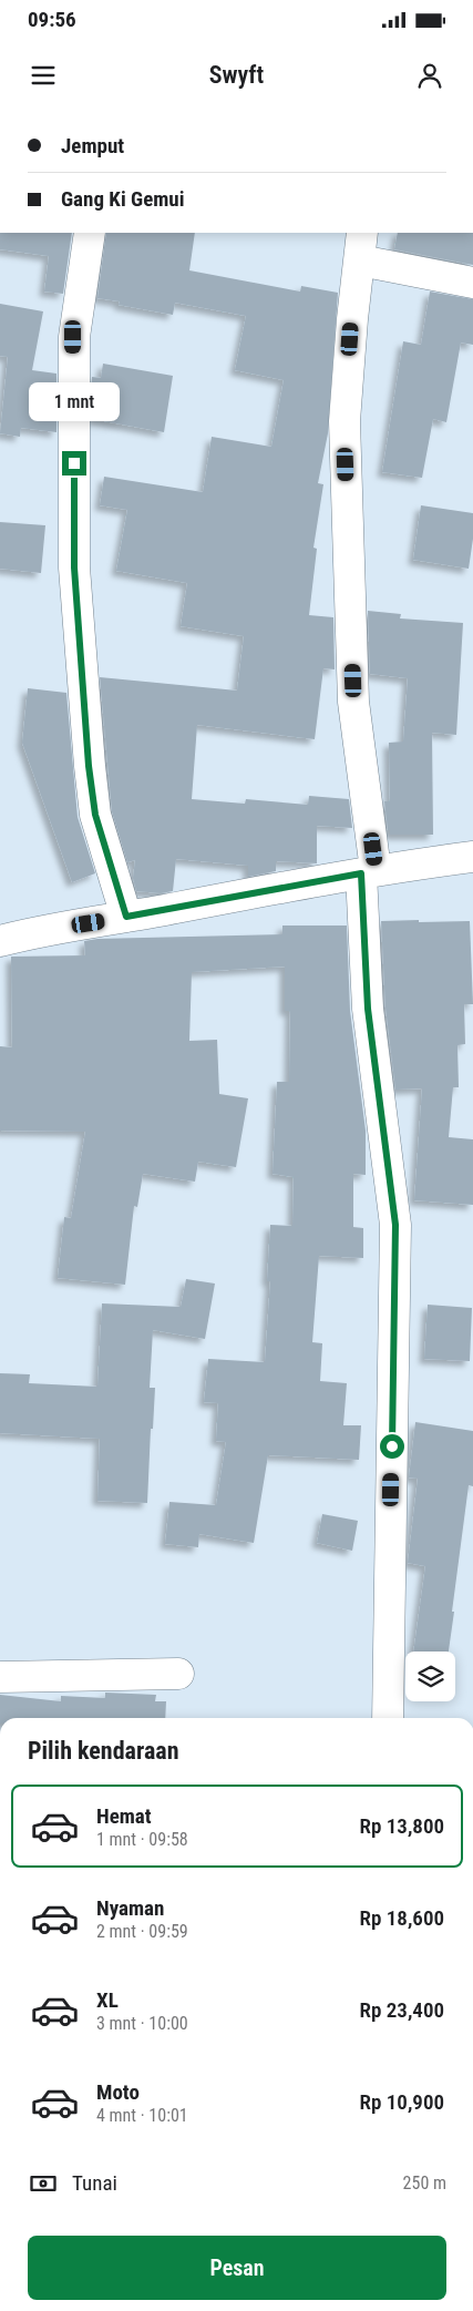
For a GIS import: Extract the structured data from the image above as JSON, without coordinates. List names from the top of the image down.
{
  "page": {
    "status": "09:56",
    "header": "Swyft",
    "banner": ["Jemput", "Gang Ki Gemui"],
    "bubble": "1 mnt",
    "heading": "Pilih kendaraan",
    "list": [
      {
        "name": "Hemat",
        "note": "1 mnt · 09:58",
        "value": "Rp 13,800"
      },
      {
        "name": "Nyaman",
        "note": "2 mnt · 09:59",
        "value": "Rp 18,600"
      },
      {
        "name": "XL",
        "note": "3 mnt · 10:00",
        "value": "Rp 23,400"
      },
      {
        "name": "Moto",
        "note": "4 mnt · 10:01",
        "value": "Rp 10,900"
      }
    ],
    "pay": ["Tunai", "250 m"],
    "buttons": "Pesan"
  }
}
